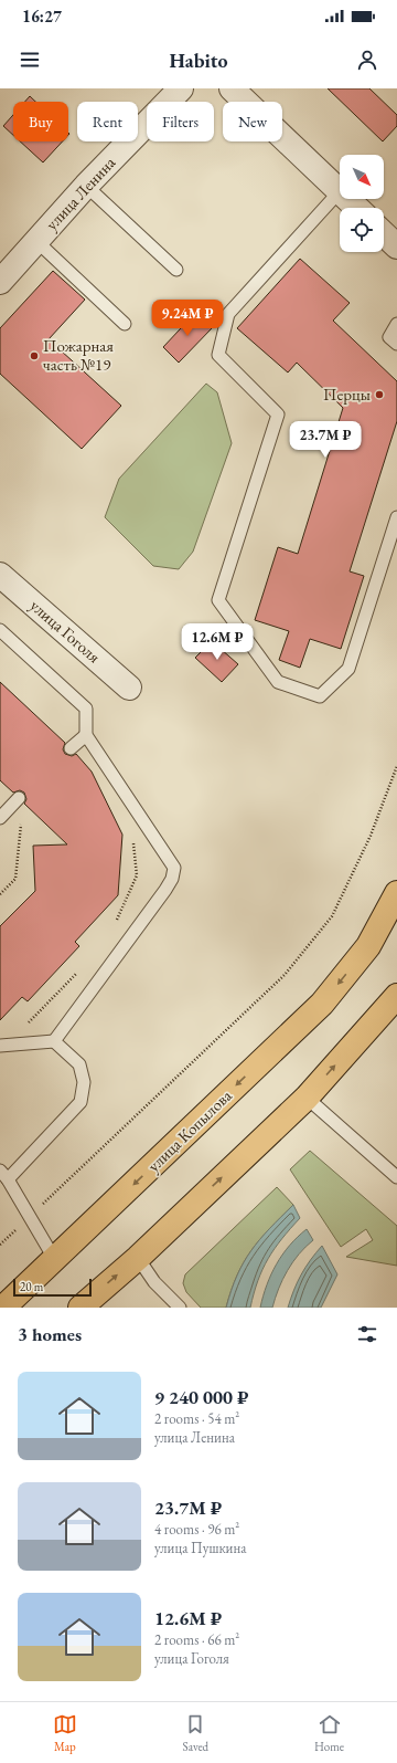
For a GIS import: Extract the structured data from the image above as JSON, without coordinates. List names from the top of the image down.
{
  "streets": {
    "main road": ["улица Копылова"],
    "street": ["улица Ленина", "улица Гоголя"]
  },
  "places": ["Пожарная часть №19", "Перцы"],
  "scale_bar": "20 m",
  "north": "bottom right",
  "page": {
    "status": "16:27",
    "header": "Habito",
    "chip": [
      "Buy",
      "Rent",
      "Filters",
      "New"
    ],
    "price": ["9.24M ₽", "23.7M ₽", "12.6M ₽"],
    "scale": "20 m",
    "heading": "3 homes",
    "list": [
      {
        "name": "9 240 000 ₽",
        "note": "2 rooms · 54 m² · улица Ленина"
      },
      {
        "name": "23.7M ₽",
        "note": "4 rooms · 96 m² · улица Пушкина"
      },
      {
        "name": "12.6M ₽",
        "note": "2 rooms · 66 m² · улица Гоголя"
      }
    ],
    "tabs": ["Map", "Saved", "Home"]
  }
}
